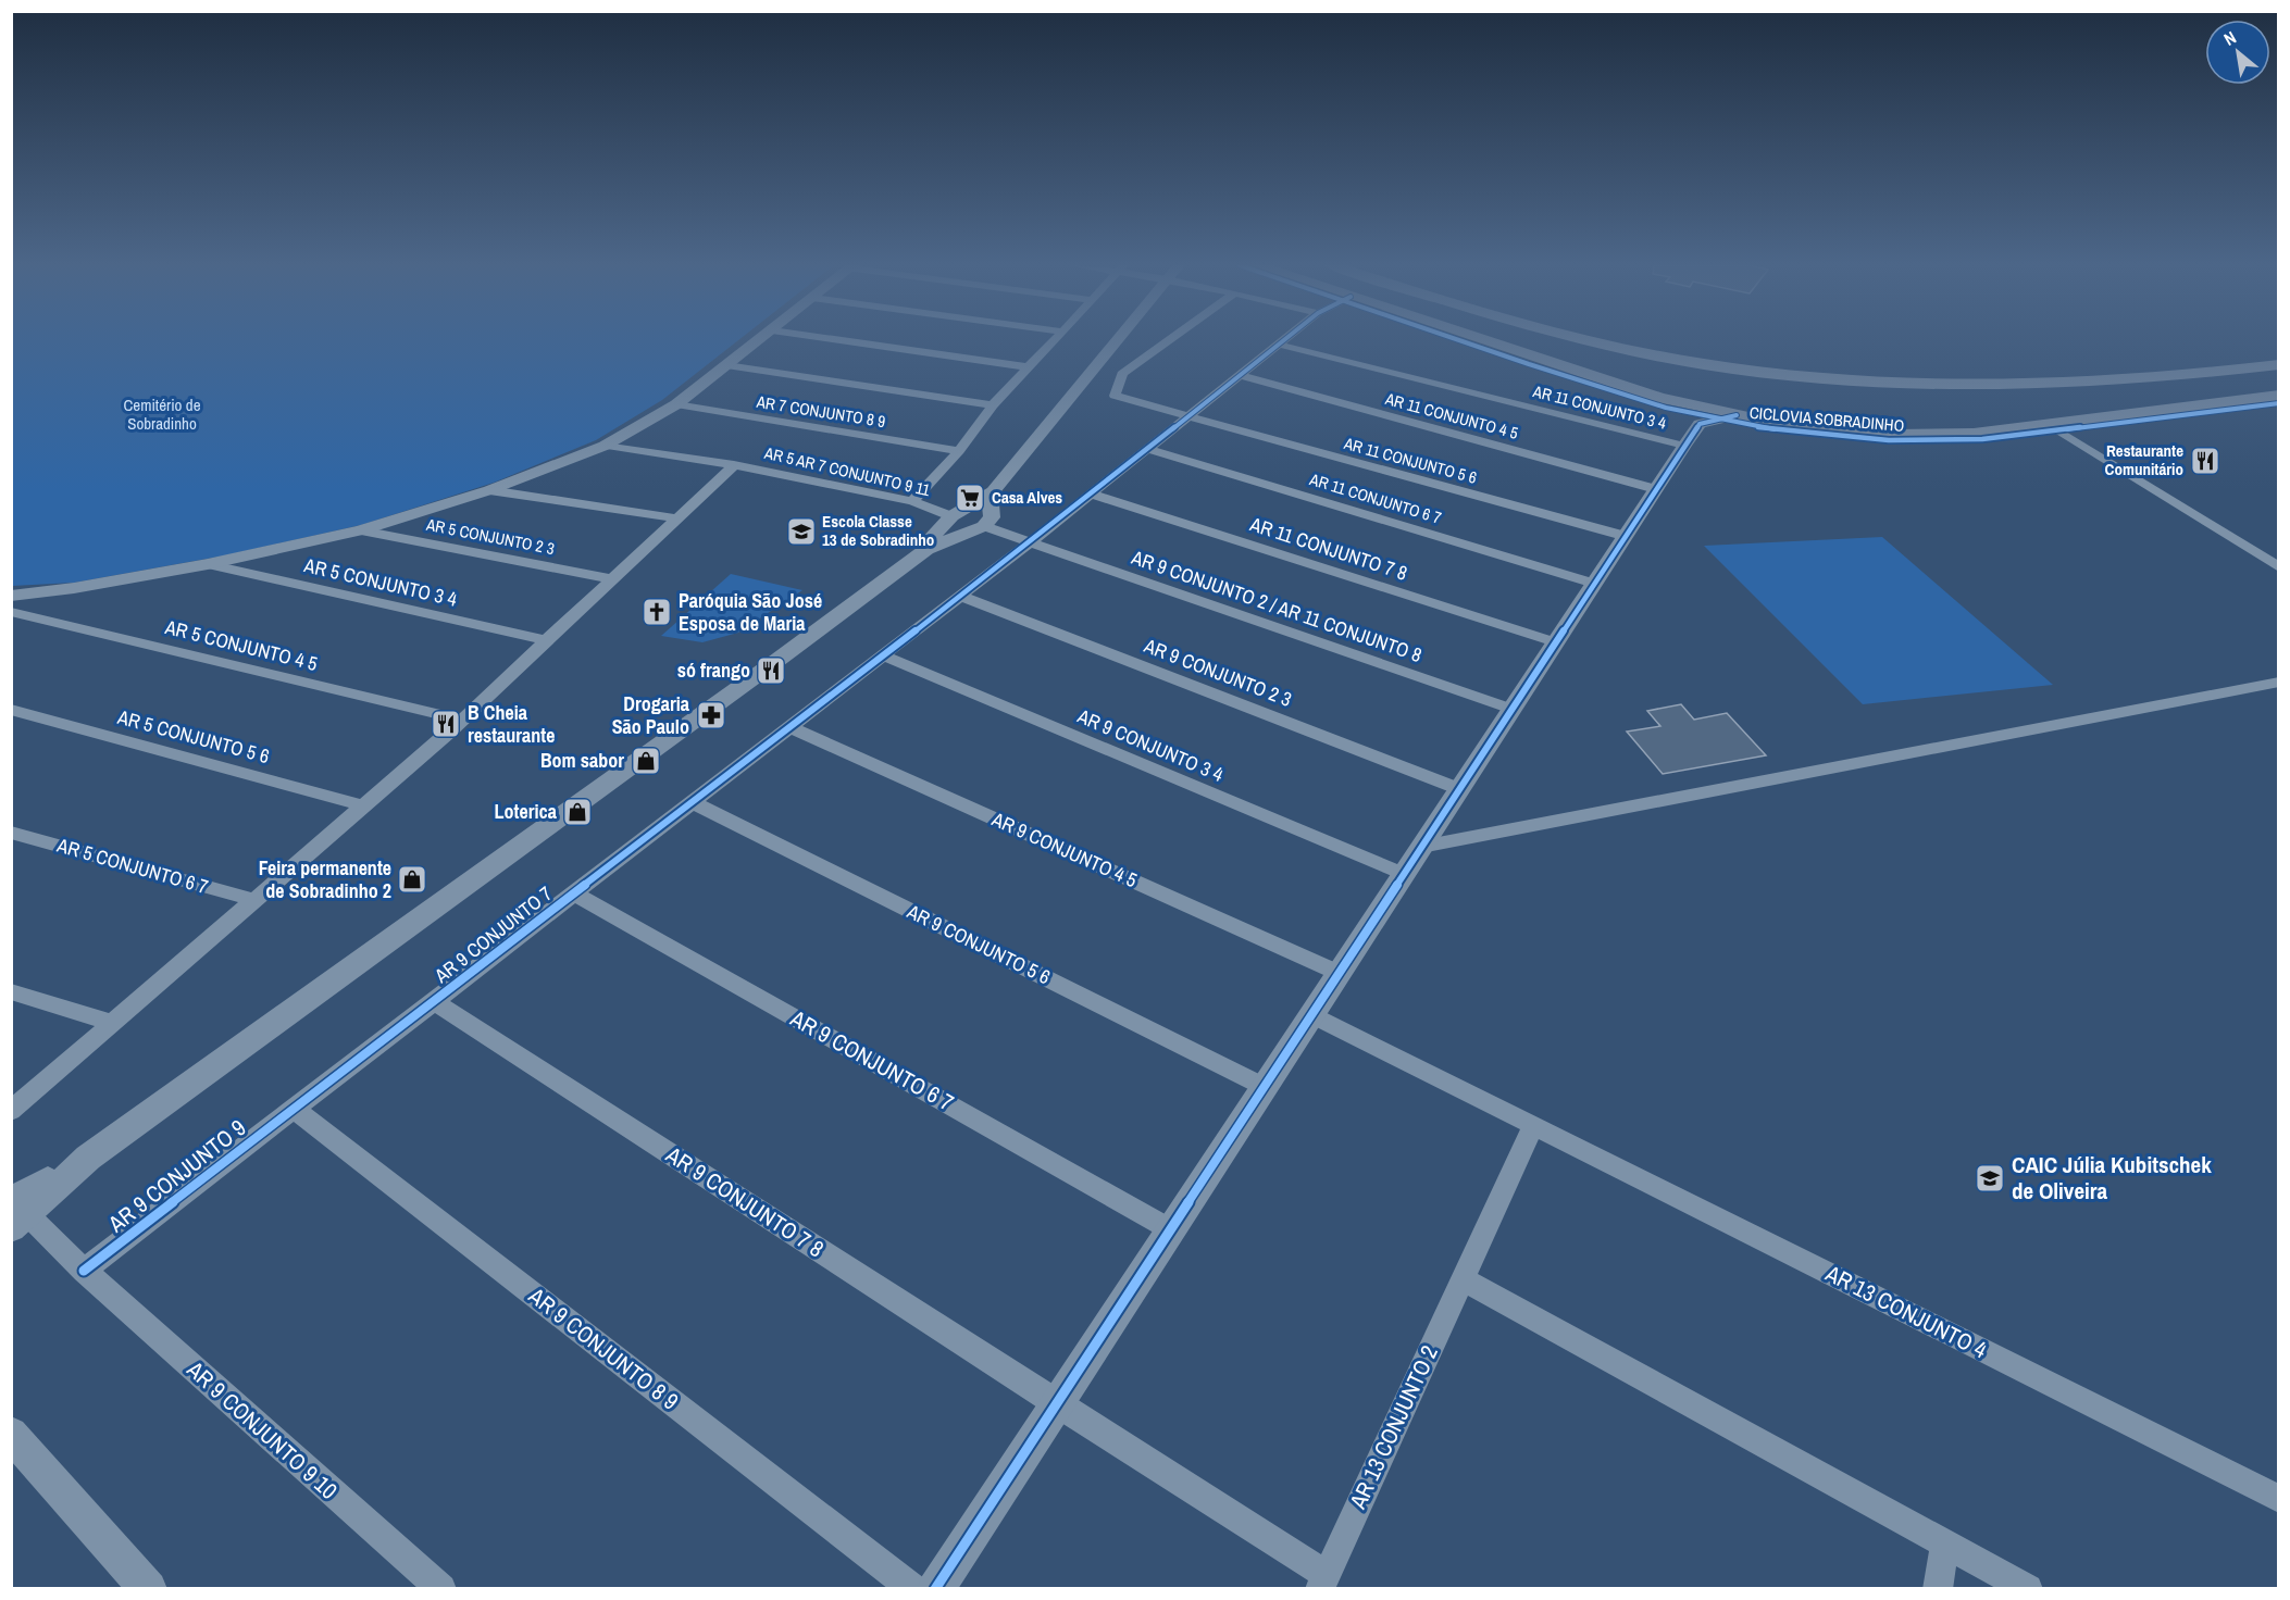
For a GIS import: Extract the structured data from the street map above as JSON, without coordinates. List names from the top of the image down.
{
  "streets": {
    "street": [
      "AR 11 CONJUNTO 3 4",
      "AR 7 CONJUNTO 8 9",
      "AR 11 CONJUNTO 4 5",
      "AR 11 CONJUNTO 5 6",
      "AR 5 AR 7 CONJUNTO 9 11",
      "AR 11 CONJUNTO 6 7",
      "AR 5 CONJUNTO 2 3",
      "AR 11 CONJUNTO 7 8",
      "AR 5 CONJUNTO 3 4",
      "AR 9 CONJUNTO 2 / AR 11 CONJUNTO 8",
      "AR 5 CONJUNTO 4 5",
      "AR 9 CONJUNTO 2 3",
      "AR 5 CONJUNTO 5 6",
      "AR 9 CONJUNTO 3 4",
      "AR 9 CONJUNTO 4 5",
      "AR 5 CONJUNTO 6 7",
      "AR 9 CONJUNTO 7",
      "AR 9 CONJUNTO 5 6",
      "AR 9 CONJUNTO 6 7",
      "AR 9 CONJUNTO 9",
      "AR 9 CONJUNTO 7 8",
      "AR 13 CONJUNTO 4",
      "AR 9 CONJUNTO 8 9",
      "AR 13 CONJUNTO 2",
      "AR 9 CONJUNTO 9 10"
    ],
    "cycle path": ["CICLOVIA SOBRADINHO"]
  },
  "crossings": [
    ["AR 11 CONJUNTO 3 4", "AR 9 CONJUNTO 7"],
    ["AR 11 CONJUNTO 4 5", "AR 9 CONJUNTO 7"],
    ["AR 11 CONJUNTO 5 6", "AR 9 CONJUNTO 7"],
    ["AR 11 CONJUNTO 6 7", "AR 9 CONJUNTO 7"],
    ["AR 11 CONJUNTO 7 8", "AR 9 CONJUNTO 7"],
    ["AR 9 CONJUNTO 2 / AR 11 CONJUNTO 8", "AR 9 CONJUNTO 7"],
    ["AR 9 CONJUNTO 2 3", "AR 9 CONJUNTO 7"],
    ["AR 9 CONJUNTO 3 4", "AR 9 CONJUNTO 7"],
    ["AR 9 CONJUNTO 4 5", "AR 9 CONJUNTO 7"],
    ["AR 9 CONJUNTO 7", "AR 9 CONJUNTO 5 6"],
    ["AR 9 CONJUNTO 7", "AR 9 CONJUNTO 6 7"],
    ["AR 9 CONJUNTO 7", "AR 9 CONJUNTO 9"],
    ["AR 9 CONJUNTO 7", "AR 9 CONJUNTO 7 8"],
    ["AR 9 CONJUNTO 7", "AR 9 CONJUNTO 8 9"],
    ["AR 9 CONJUNTO 9", "AR 9 CONJUNTO 8 9"],
    ["AR 9 CONJUNTO 9", "AR 9 CONJUNTO 9 10"],
    ["AR 9 CONJUNTO 7 8", "AR 13 CONJUNTO 2"],
    ["AR 13 CONJUNTO 4", "AR 13 CONJUNTO 2"]
  ],
  "parks": ["Cemitério de Sobradinho"],
  "places": {
    "restaurant": ["Restaurante Comunitário", "só frango", "B Cheia restaurante"],
    "supermarket": ["Casa Alves"],
    "school or university": ["Escola Classe 13 de Sobradinho", "CAIC Júlia Kubitschek de Oliveira"],
    "church": ["Paróquia São José Esposa de Maria"],
    "pharmacy": ["Drogaria São Paulo"],
    "shop": ["Bom sabor", "Loterica", "Feira permanente de Sobradinho 2"]
  },
  "north": "top left"
}
